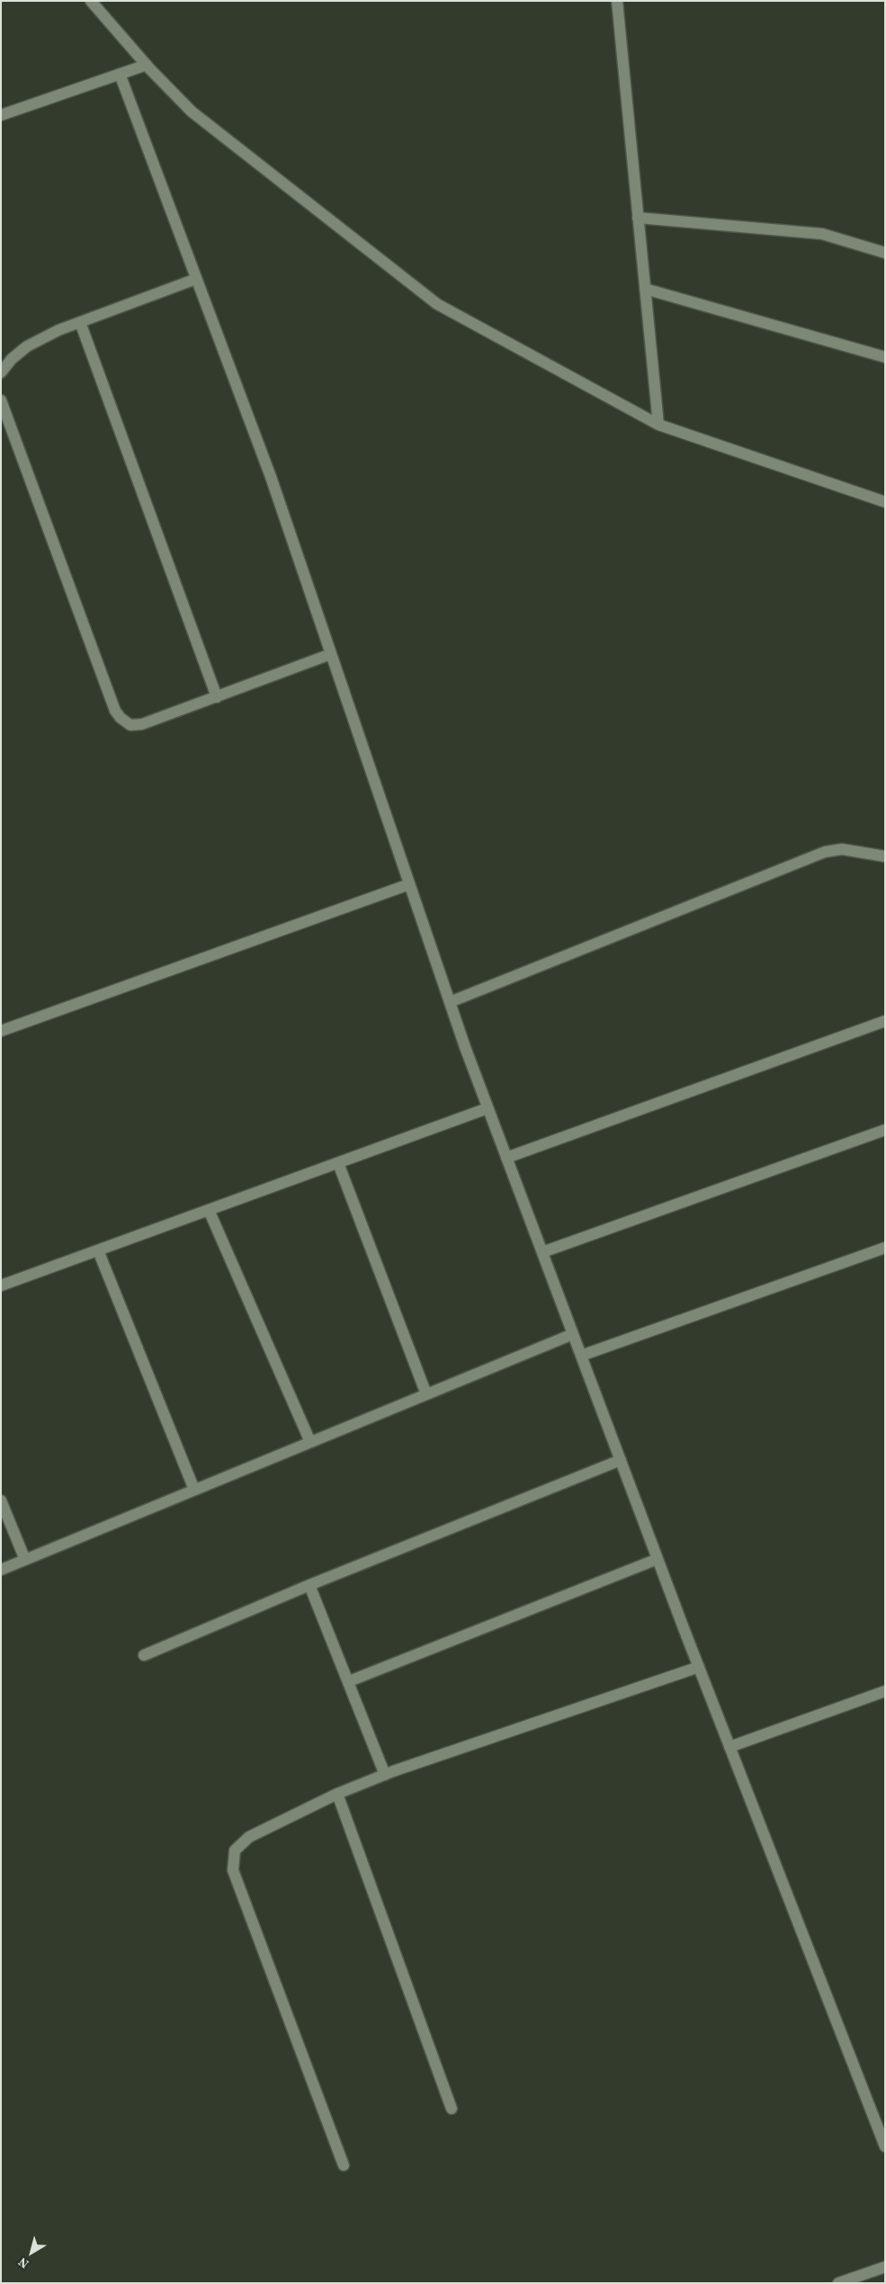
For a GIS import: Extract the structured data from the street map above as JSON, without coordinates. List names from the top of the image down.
{
  "north": "bottom left"
}
